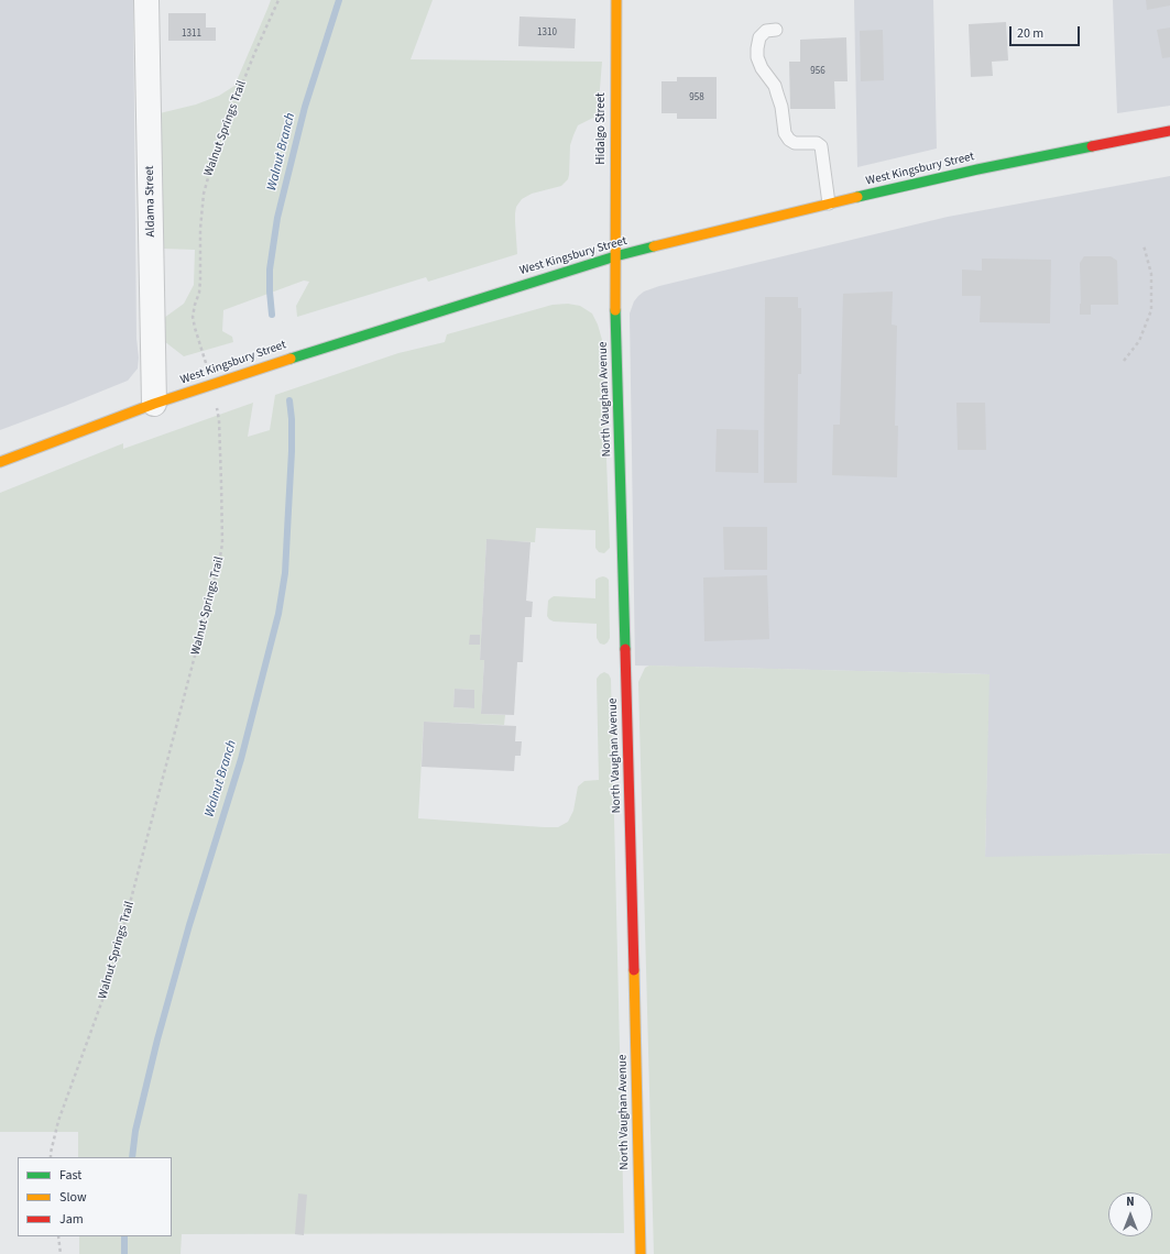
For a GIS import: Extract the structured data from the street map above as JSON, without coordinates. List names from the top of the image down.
{
  "streets": {
    "street": [
      "Hidalgo Street",
      "West Kingsbury Street",
      "Aldama Street",
      "North Vaughan Avenue"
    ],
    "path": ["Walnut Springs Trail"]
  },
  "crossings": [
    ["Walnut Springs Trail", "West Kingsbury Street"],
    ["Hidalgo Street", "West Kingsbury Street"],
    ["Hidalgo Street", "North Vaughan Avenue"],
    ["West Kingsbury Street", "Aldama Street"],
    ["West Kingsbury Street", "North Vaughan Avenue"]
  ],
  "water": ["Walnut Branch"],
  "house_numbers": [
    "1310",
    "1311",
    "956",
    "958"
  ],
  "legend": ["Fast", "Slow", "Jam"],
  "scale_bar": "20 m",
  "north": "top"
}
